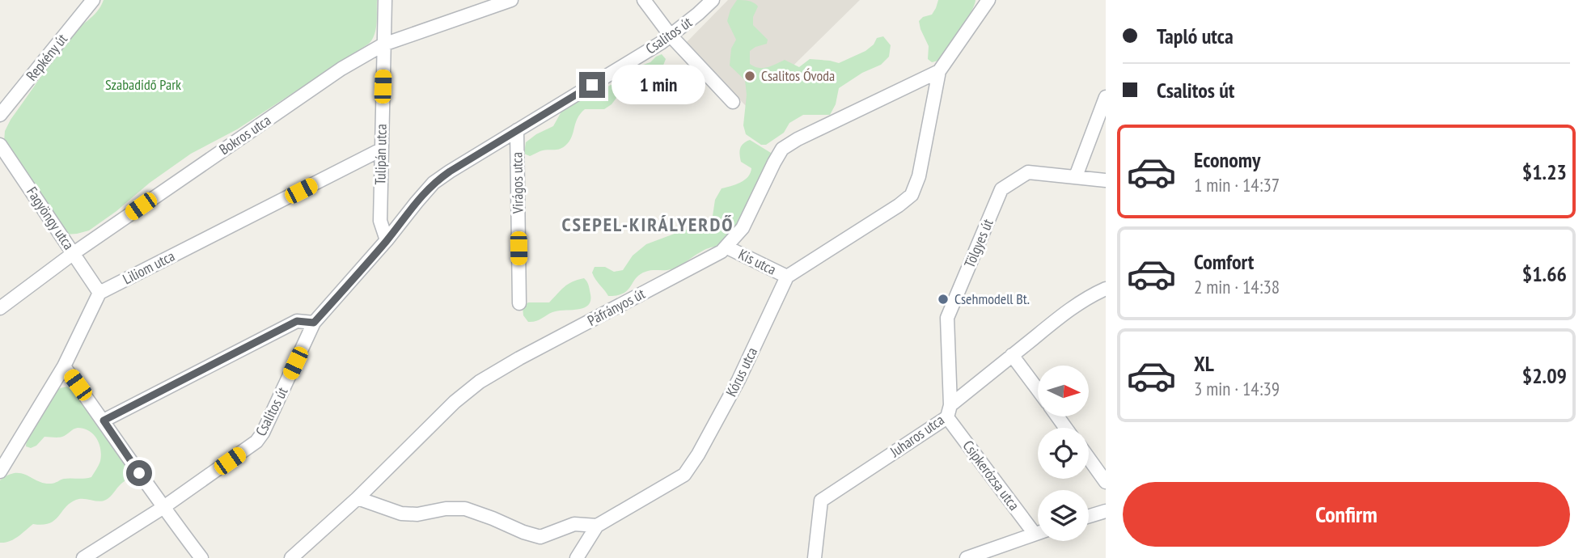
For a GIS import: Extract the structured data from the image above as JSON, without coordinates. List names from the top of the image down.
{
  "streets": {
    "street": [
      "Csalitos út",
      "Repkény út",
      "Bokros utca",
      "Tulipán utca",
      "Virágos utca",
      "Fagyöngy utca",
      "Tölgyes út",
      "Kis utca",
      "Liliom utca",
      "Páfrányos út",
      "Kórus utca",
      "Juharos utca",
      "Csipkerózsa utca"
    ]
  },
  "crossings": [
    ["Csalitos út", "Tulipán utca"],
    ["Csalitos út", "Virágos utca"],
    ["Bokros utca", "Tulipán utca"],
    ["Bokros utca", "Fagyöngy utca"],
    ["Tulipán utca", "Liliom utca"],
    ["Fagyöngy utca", "Liliom utca"],
    ["Tölgyes út", "Juharos utca"],
    ["Tölgyes út", "Csipkerózsa utca"],
    ["Kis utca", "Páfrányos út"],
    ["Kis utca", "Kórus utca"],
    ["Páfrányos út", "Kórus utca"],
    ["Juharos utca", "Csipkerózsa utca"]
  ],
  "districts": ["CSEPEL-KIRÁLYERDŐ"],
  "parks": ["Szabadidő Park"],
  "places": ["Csalitos Óvoda", "Csehmodell Bt."],
  "north": "right",
  "page": {
    "banner": ["Tapló utca", "Csalitos út"],
    "bubble": "1 min",
    "list": [
      {
        "name": "Economy",
        "note": "1 min · 14:37",
        "value": "$1.23"
      },
      {
        "name": "Comfort",
        "note": "2 min · 14:38",
        "value": "$1.66"
      },
      {
        "name": "XL",
        "note": "3 min · 14:39",
        "value": "$2.09"
      }
    ],
    "buttons": "Confirm"
  }
}
